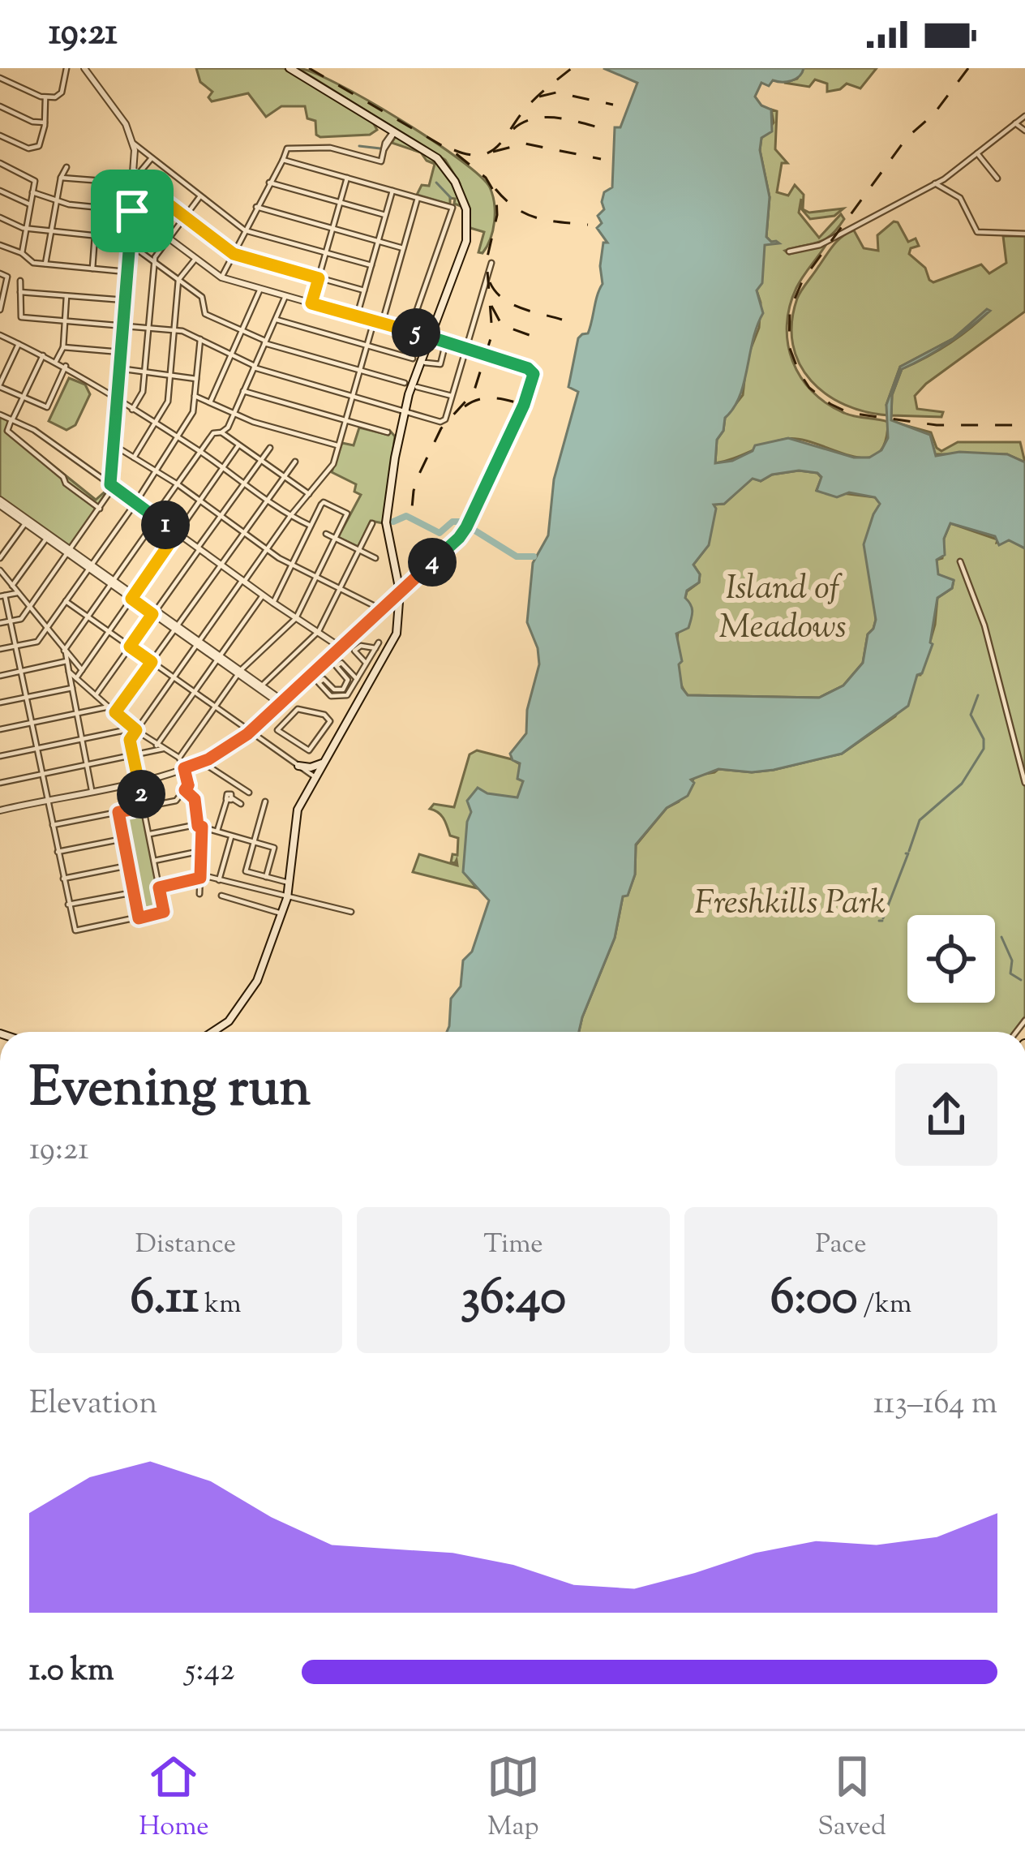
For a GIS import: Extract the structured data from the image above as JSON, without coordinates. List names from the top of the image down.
{
  "parks": ["Island of Meadows", "Freshkills Park"],
  "page": {
    "status": "19:21",
    "pins": [
      "5",
      "1",
      "4",
      "2"
    ],
    "heading": ["Evening run", "19:21"],
    "stats": [
      ["Distance", "6.11 km"],
      ["Time", "36:40"],
      ["Pace", "6:00 /km"]
    ],
    "chart": ["Elevation", "113–164 m"],
    "list": [
      {
        "name": "1.0 km",
        "note": "5:42"
      }
    ],
    "tabs": ["Home", "Map", "Saved"]
  }
}
